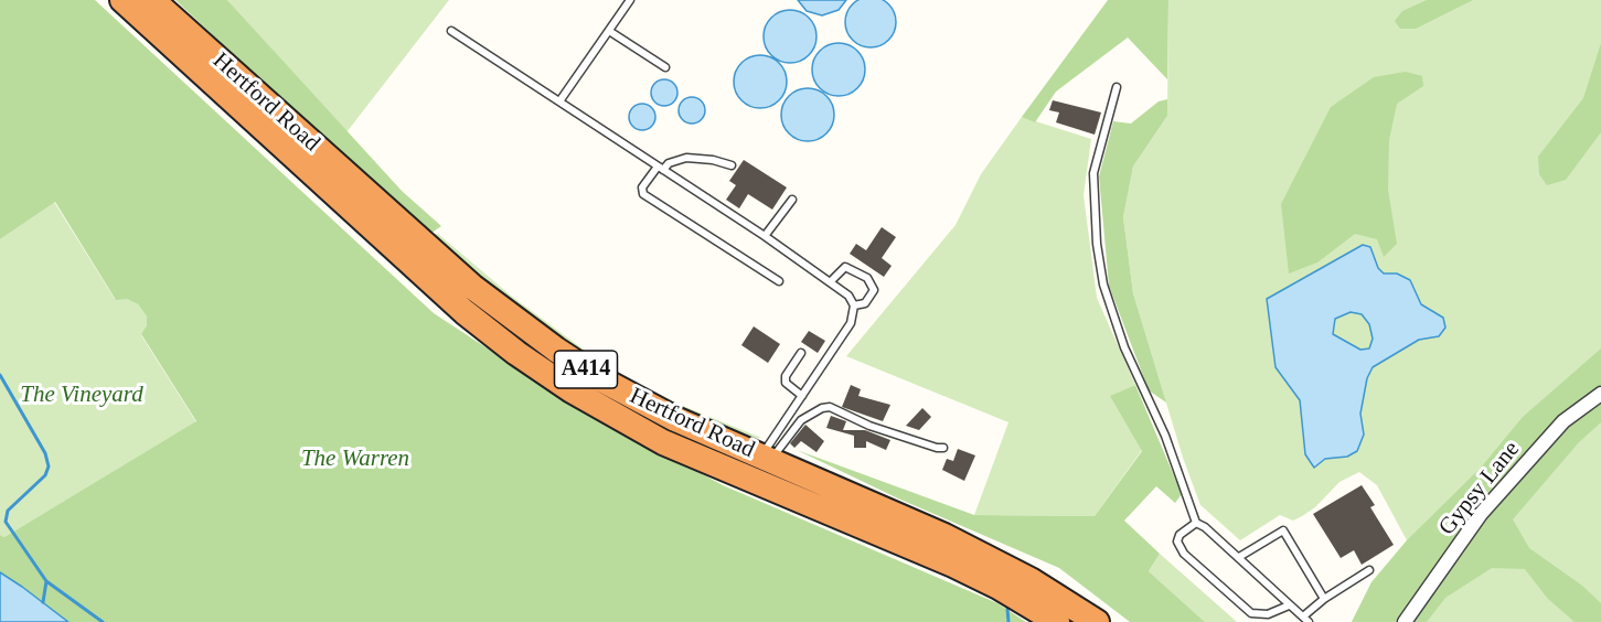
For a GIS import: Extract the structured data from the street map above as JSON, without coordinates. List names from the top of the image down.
{
  "streets": {
    "highway": ["Hertford Road", "A414"],
    "street": ["Gypsy Lane"]
  },
  "parks": ["The Vineyard", "The Warren"]
}
